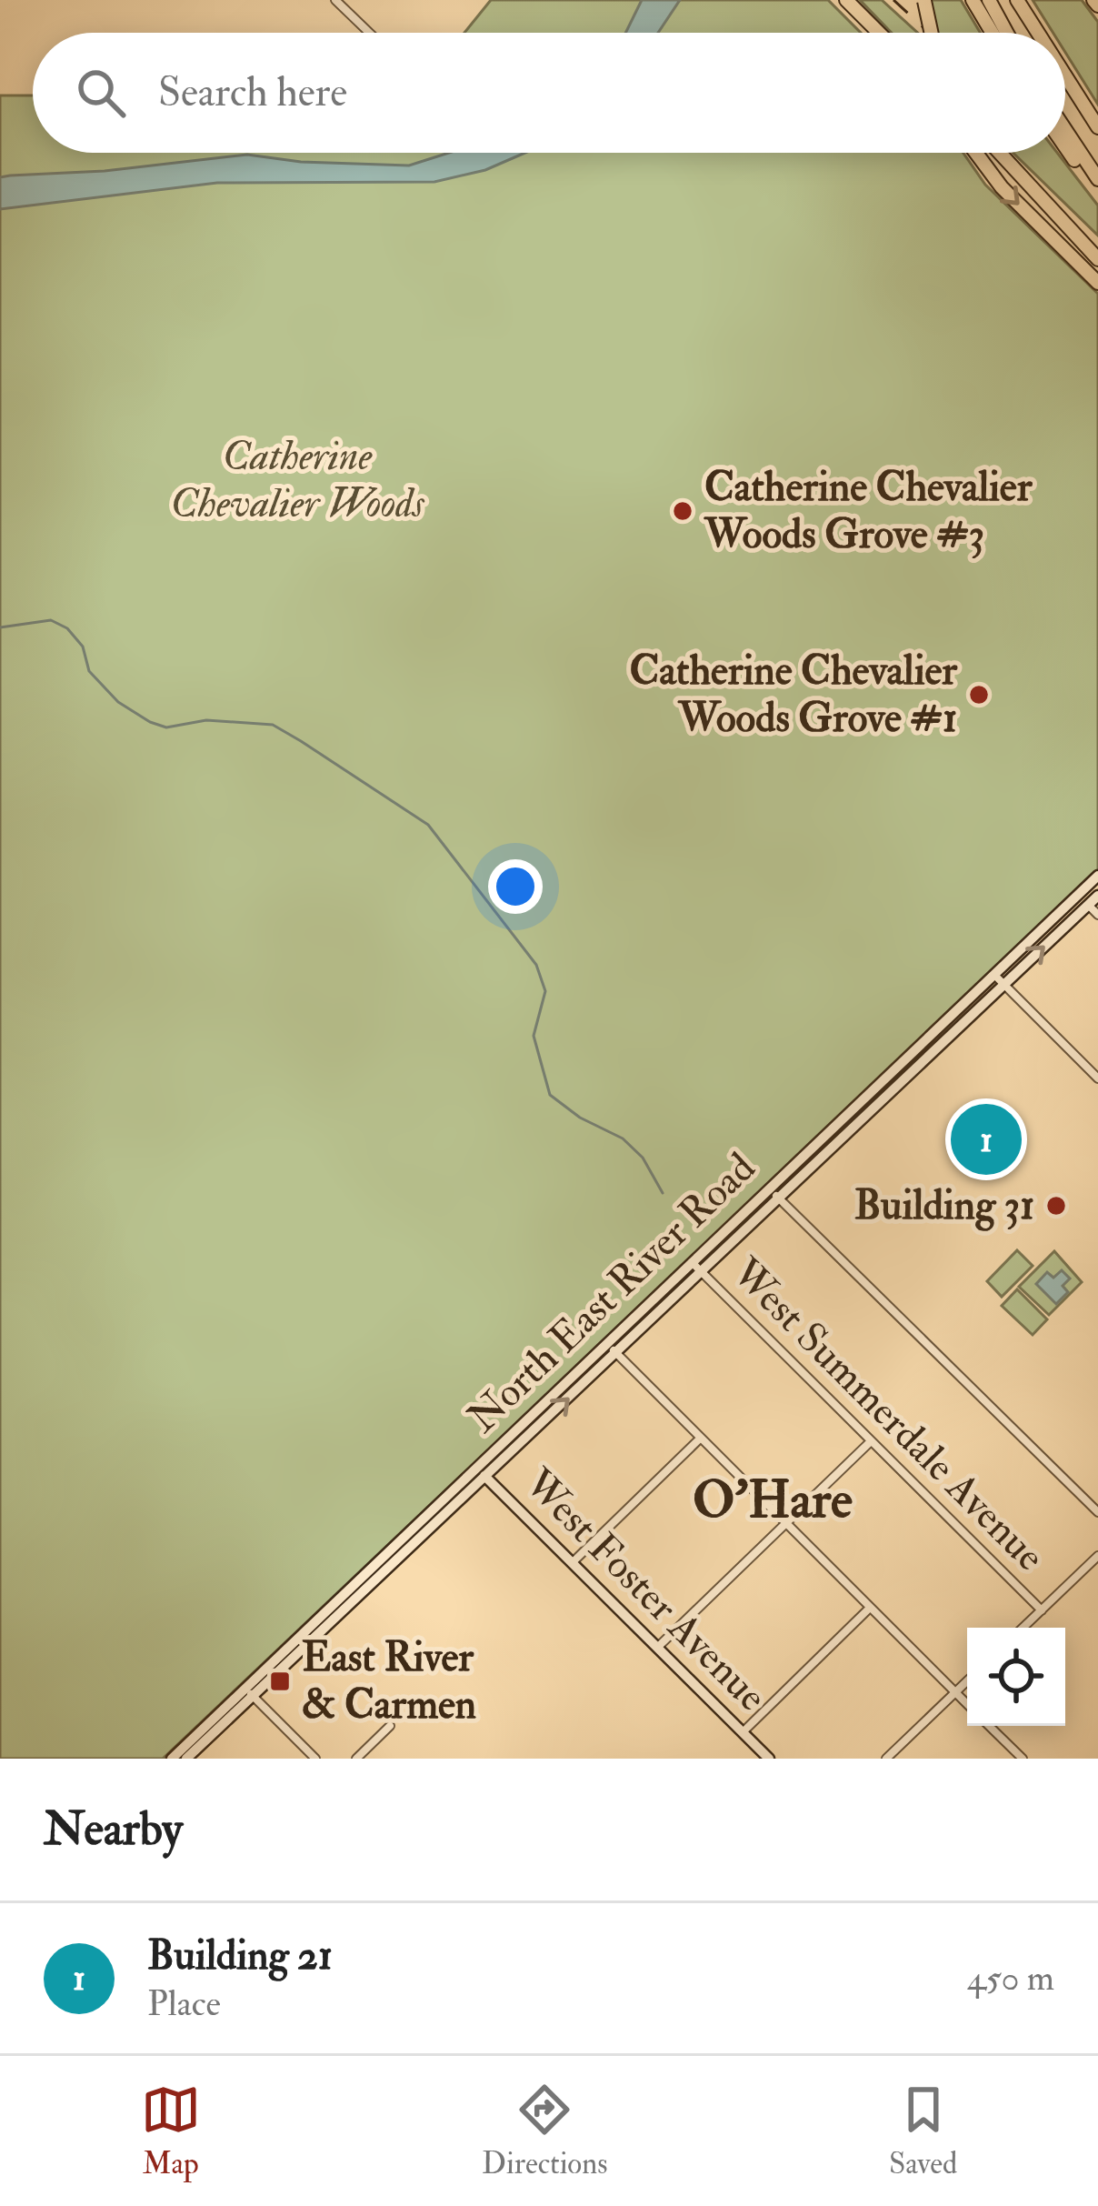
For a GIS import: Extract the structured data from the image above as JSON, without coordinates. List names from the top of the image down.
{
  "streets": {
    "main road": ["North East River Road", "West Foster Avenue"],
    "street": ["West Summerdale Avenue"]
  },
  "crossings": [
    ["North East River Road", "West Summerdale Avenue"],
    ["North East River Road", "West Foster Avenue"]
  ],
  "districts": ["O'Hare"],
  "parks": ["Catherine Chevalier Woods"],
  "places": {
    "other": ["Catherine Chevalier Woods Grove #3", "Catherine Chevalier Woods Grove #1", "Building 31"],
    "transit": ["East River & Carmen"]
  },
  "page": {
    "search": "Search here",
    "pins": "1",
    "heading": "Nearby",
    "list": [
      {
        "mark": "1",
        "name": "Building 21",
        "note": "Place",
        "value": "450 m"
      }
    ],
    "nav": ["Map", "Directions", "Saved"]
  }
}
